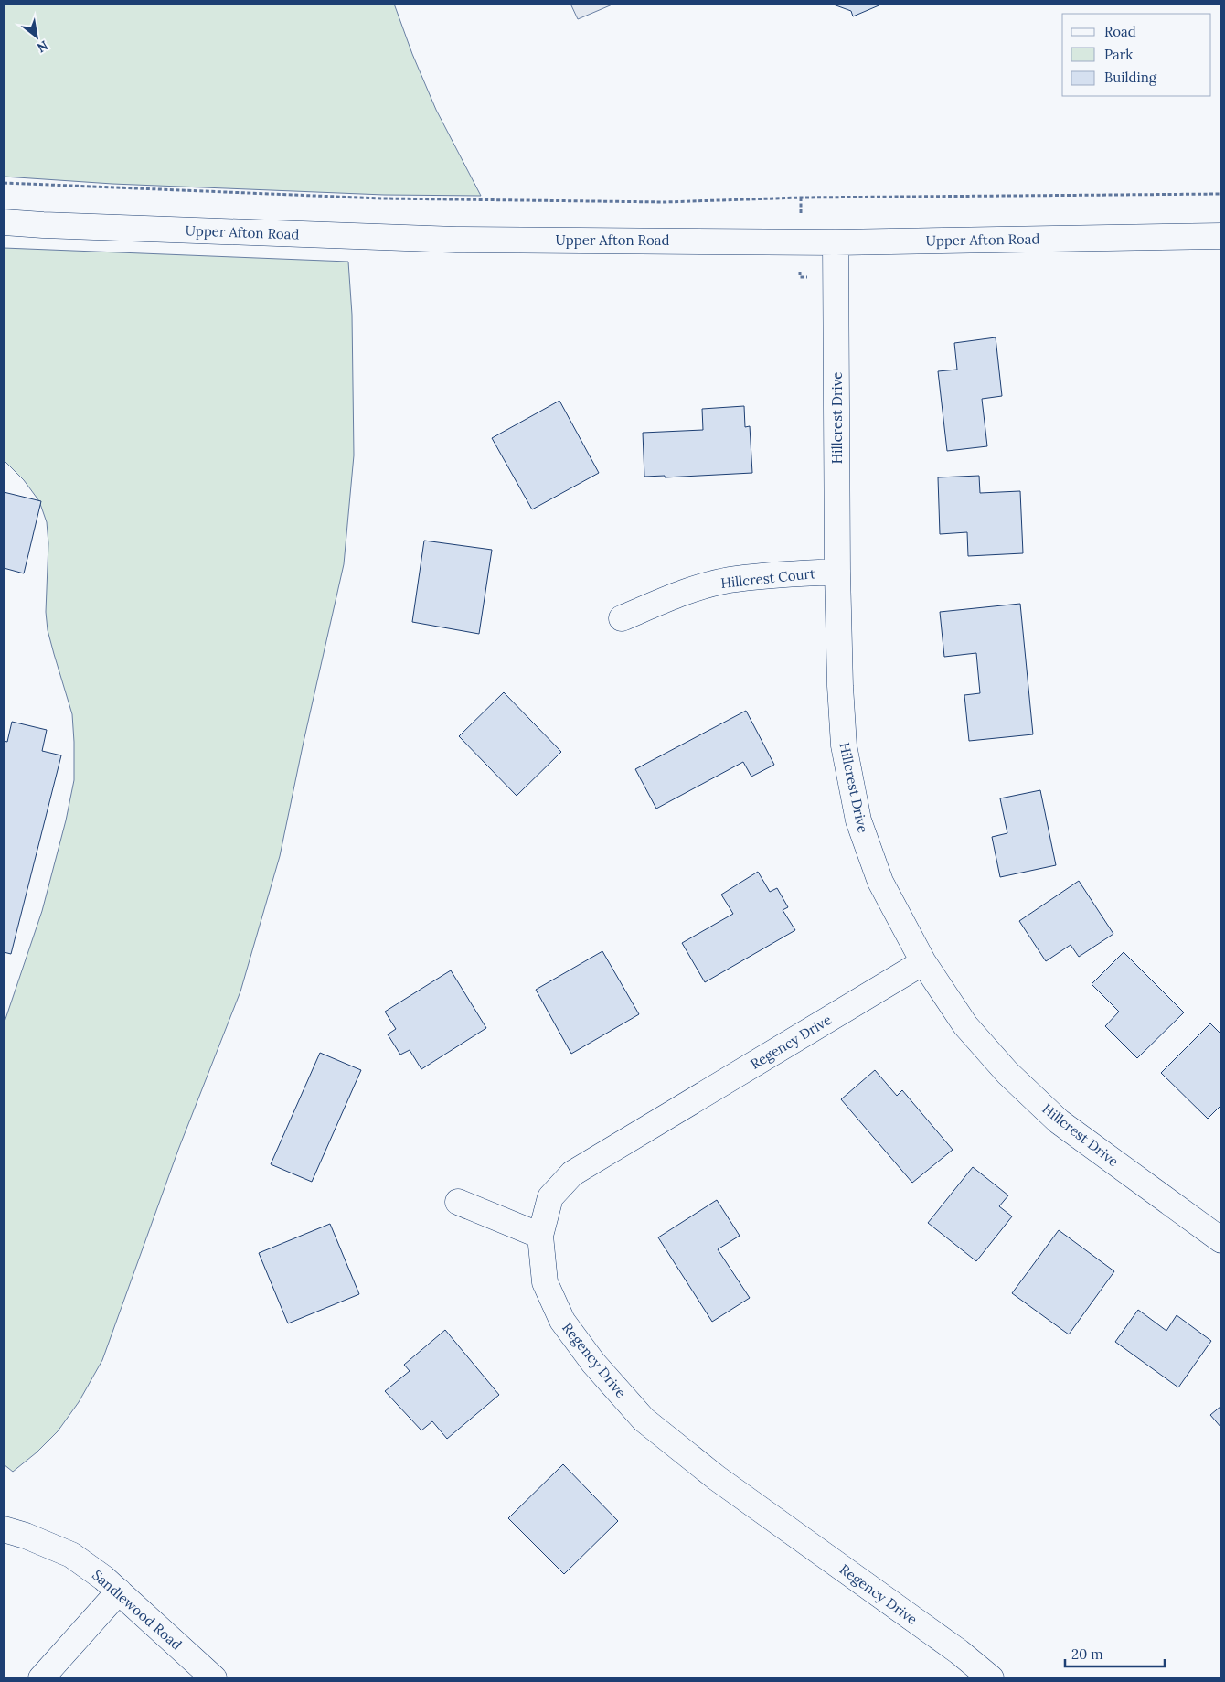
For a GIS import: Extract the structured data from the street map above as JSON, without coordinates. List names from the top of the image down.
{
  "streets": {
    "street": [
      "Upper Afton Road",
      "Hillcrest Drive",
      "Hillcrest Court",
      "Regency Drive",
      "Sandlewood Road"
    ]
  },
  "crossings": [
    ["Upper Afton Road", "Hillcrest Drive"],
    ["Hillcrest Drive", "Hillcrest Court"],
    ["Hillcrest Drive", "Regency Drive"]
  ],
  "legend": ["Road", "Park", "Building"],
  "scale_bar": "20 m",
  "north": "bottom right"
}
